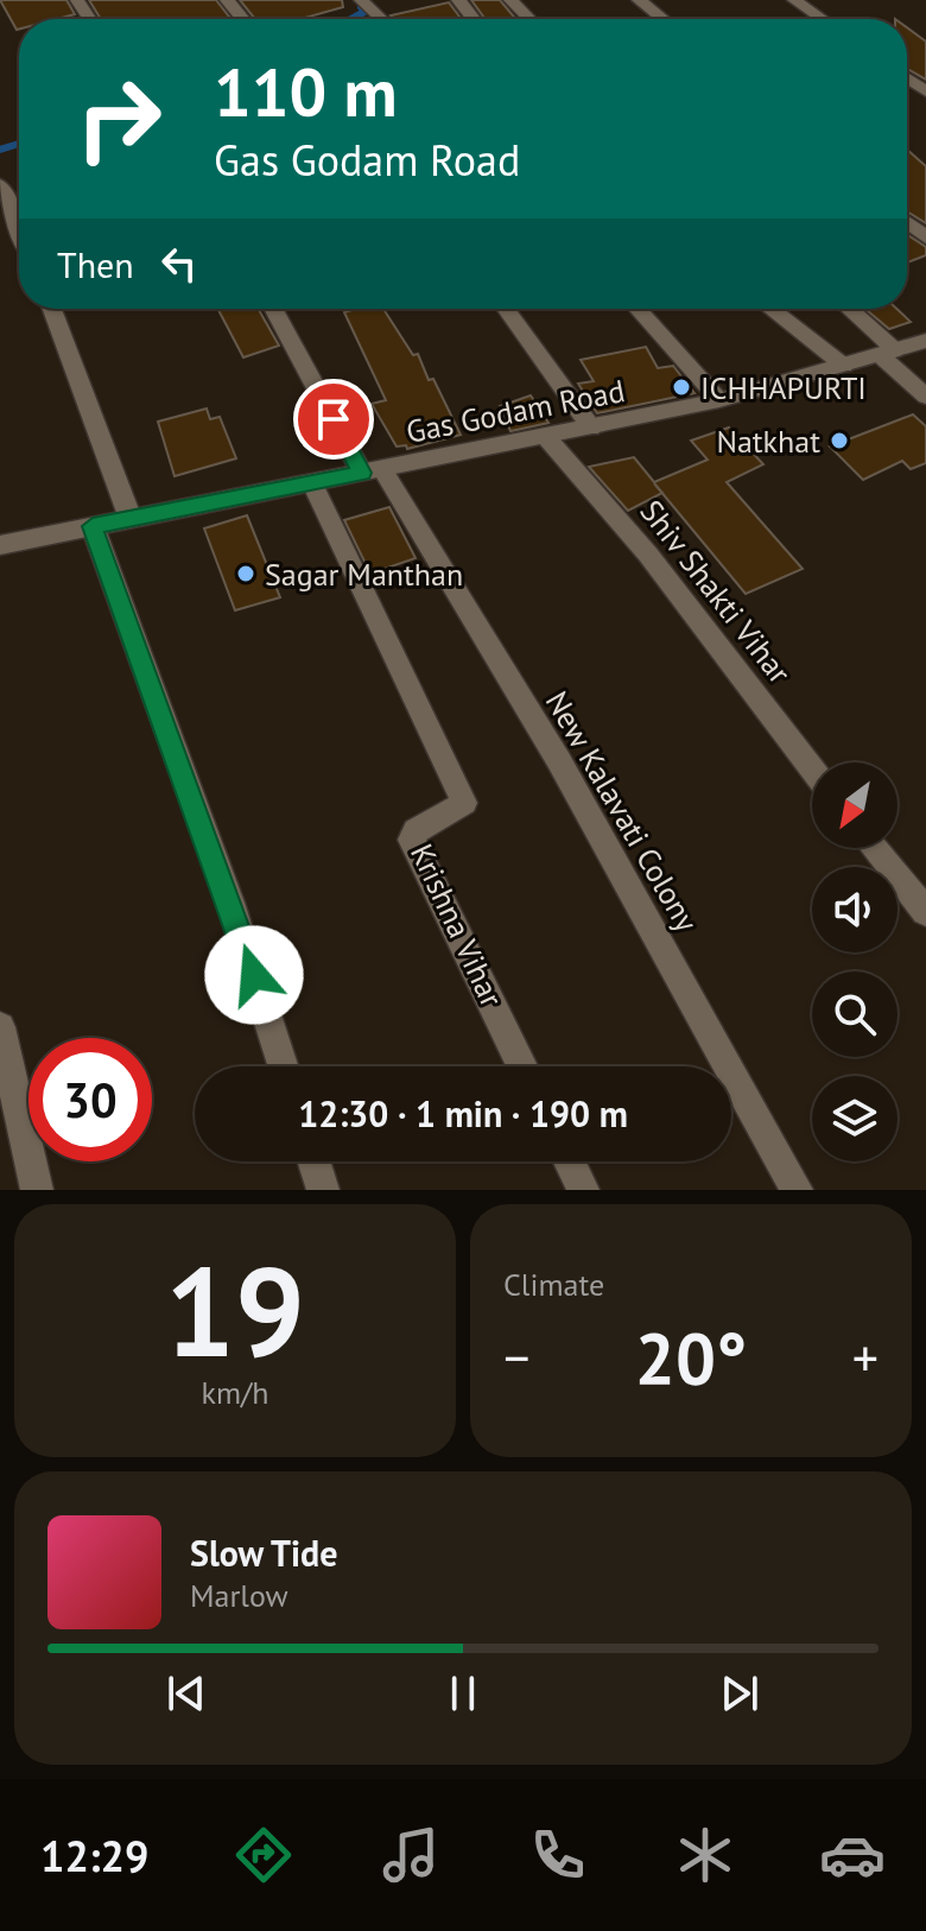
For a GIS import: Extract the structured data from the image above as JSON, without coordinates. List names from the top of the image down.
{
  "streets": {
    "street": [
      "Gas Godam Road",
      "Shiv Shakti Vihar",
      "New Kalavati Colony",
      "Krishna Vihar"
    ]
  },
  "crossings": [
    ["Gas Godam Road", "Shiv Shakti Vihar"],
    ["Gas Godam Road", "New Kalavati Colony"],
    ["Gas Godam Road", "Krishna Vihar"]
  ],
  "places": ["ICHHAPURTI", "Natkhat", "Sagar Manthan"],
  "north": "bottom left",
  "page": {
    "turn": ["110 m", "Gas Godam Road"],
    "then": "Then",
    "limit": "30",
    "trip": "12:30 · 1 min · 190 m",
    "tile": [
      ["19", "km/h"],
      "Climate"
    ],
    "heat": ["−", "20°", "+"],
    "song": ["Slow Tide", "Marlow"],
    "tabs": "12:29"
  }
}
